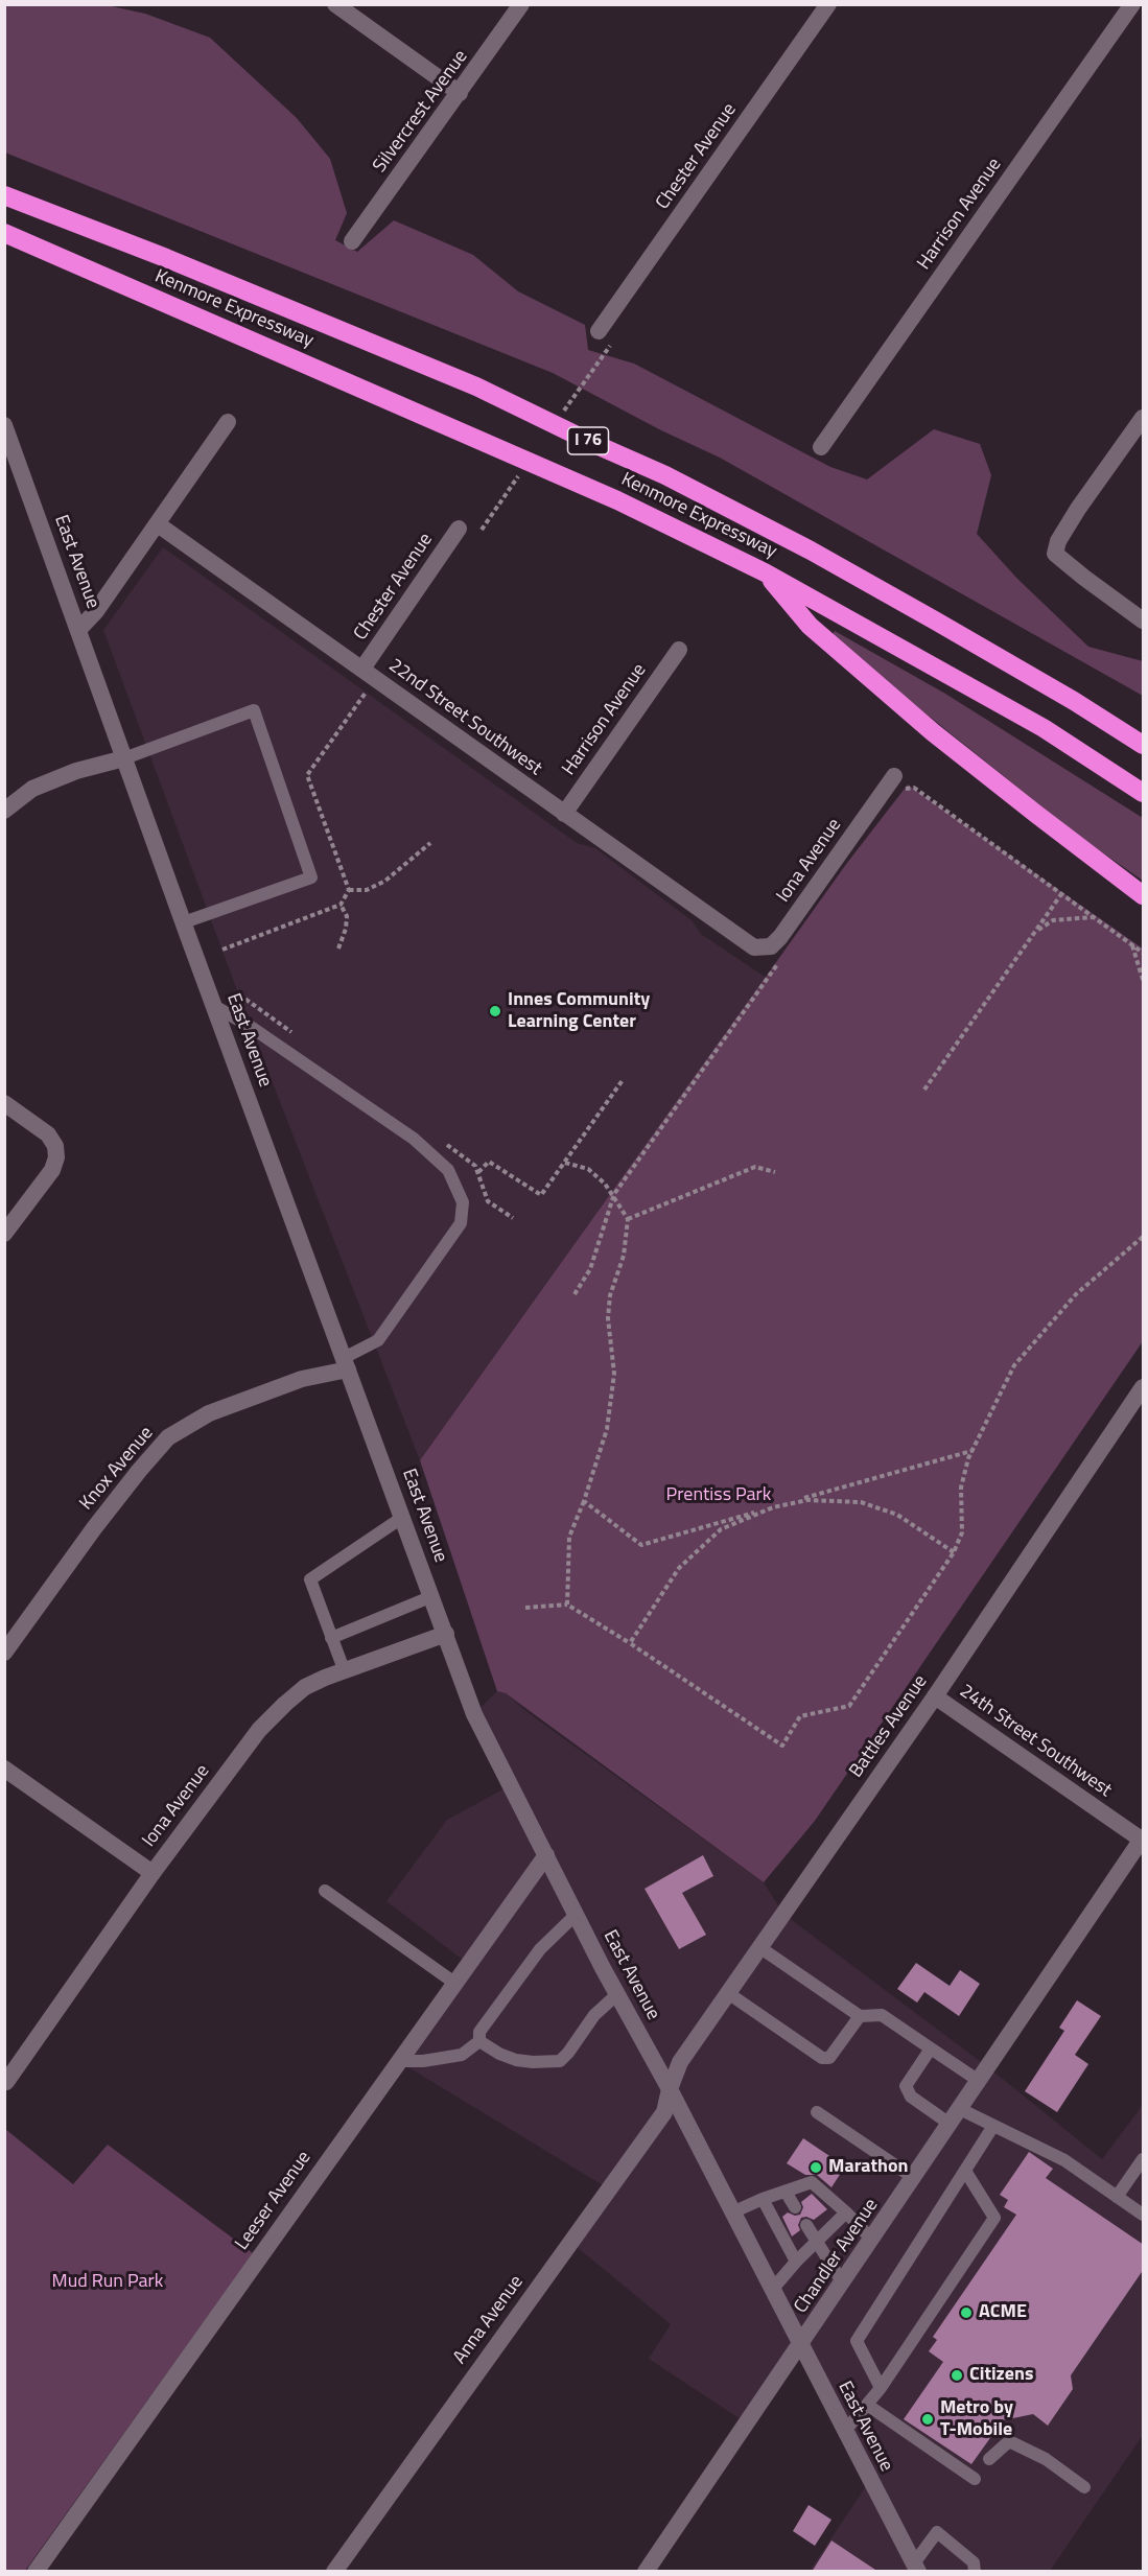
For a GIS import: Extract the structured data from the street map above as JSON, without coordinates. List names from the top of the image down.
{
  "streets": {
    "highway": ["Kenmore Expressway", "I 76"],
    "street": [
      "Silvercrest Avenue",
      "Chester Avenue",
      "Harrison Avenue",
      "East Avenue",
      "22nd Street Southwest",
      "Iona Avenue",
      "Knox Avenue",
      "Battles Avenue",
      "24th Street Southwest",
      "Leeser Avenue",
      "Chandler Avenue",
      "Anna Avenue"
    ]
  },
  "crossings": [
    ["Chester Avenue", "22nd Street Southwest"],
    ["Harrison Avenue", "22nd Street Southwest"],
    ["East Avenue", "Iona Avenue"],
    ["East Avenue", "Knox Avenue"],
    ["East Avenue", "Battles Avenue"],
    ["East Avenue", "Leeser Avenue"],
    ["East Avenue", "Chandler Avenue"],
    ["East Avenue", "Anna Avenue"],
    ["22nd Street Southwest", "Iona Avenue"],
    ["Battles Avenue", "24th Street Southwest"],
    ["Battles Avenue", "Anna Avenue"],
    ["24th Street Southwest", "Chandler Avenue"]
  ],
  "parks": ["Prentiss Park", "Mud Run Park"],
  "places": [
    "Innes Community Learning Center",
    "Marathon",
    "ACME",
    "Citizens",
    "Metro by T-Mobile"
  ]
}
